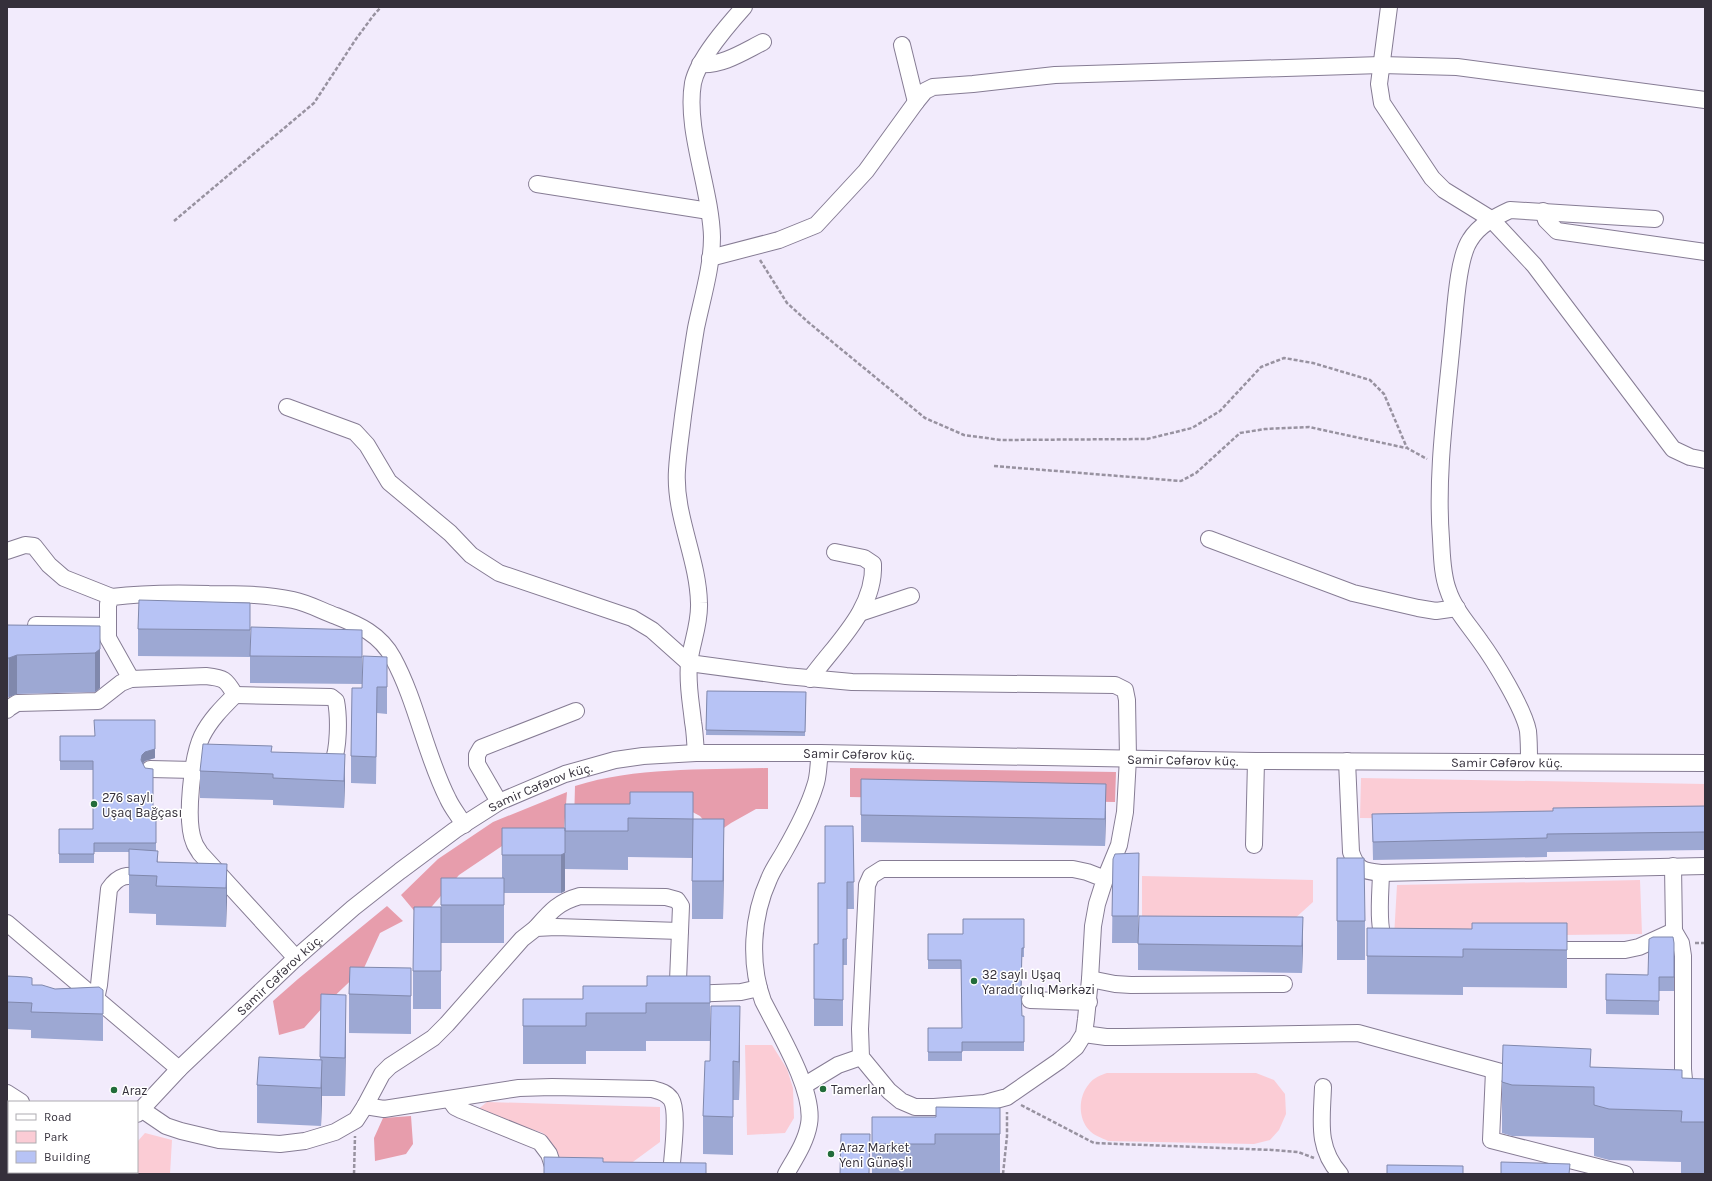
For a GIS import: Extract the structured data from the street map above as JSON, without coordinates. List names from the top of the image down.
{
  "streets": {
    "street": ["Samir Cəfərov küç."]
  },
  "places": [
    "276 saylı Uşaq Bağçası",
    "32 saylı Uşaq Yaradıcılıq Mərkəzi",
    "Tamerlan",
    "Araz",
    "Araz Market Yeni Günəşli"
  ],
  "legend": ["Road", "Park", "Building"]
}
